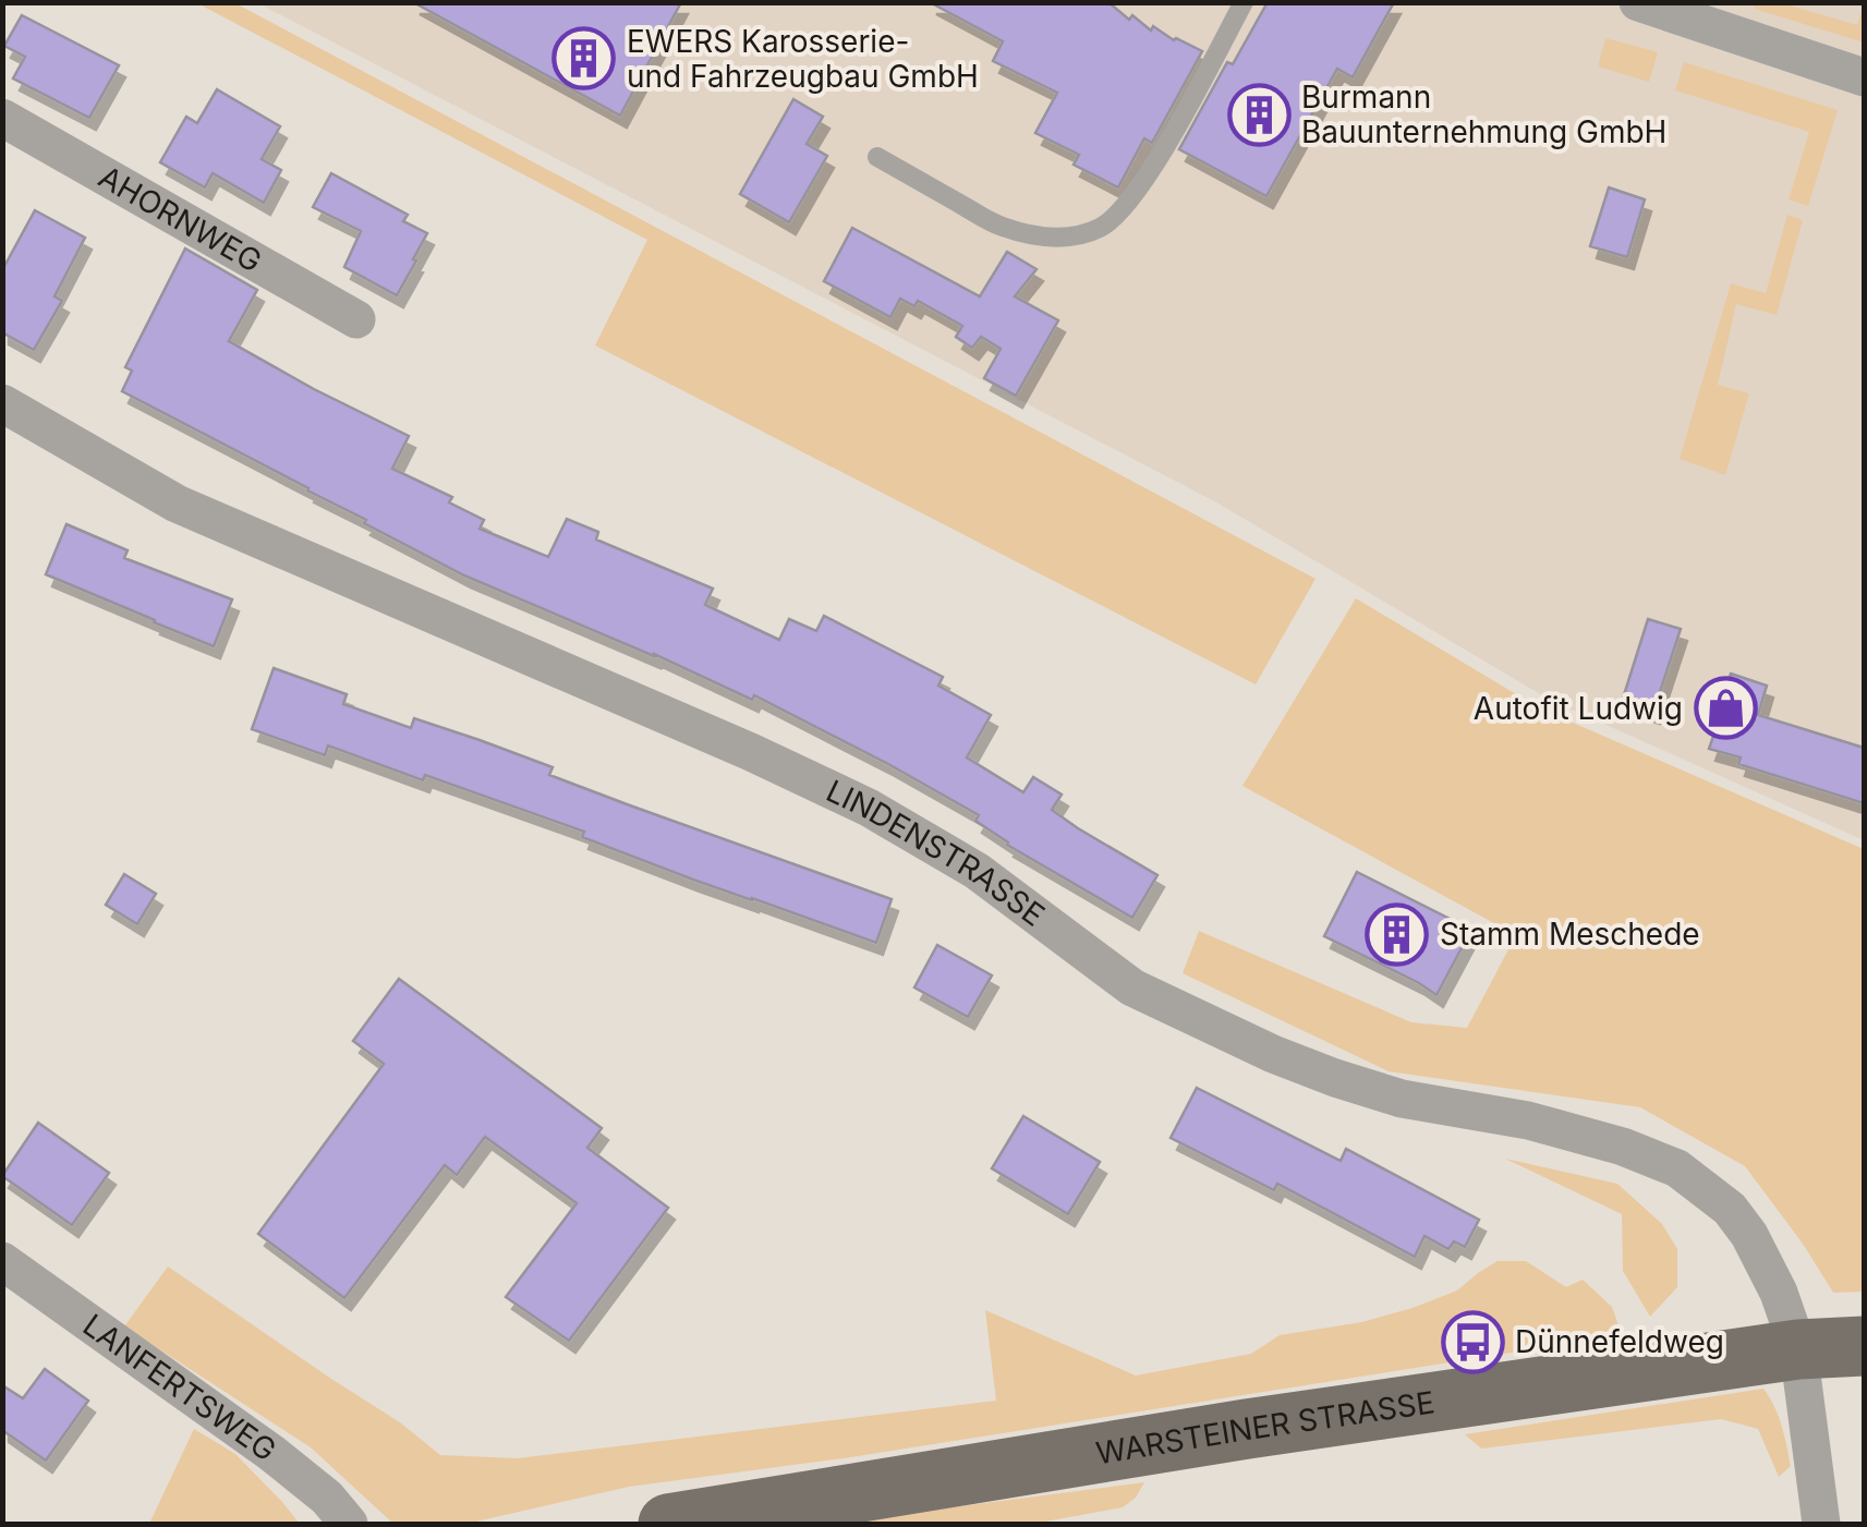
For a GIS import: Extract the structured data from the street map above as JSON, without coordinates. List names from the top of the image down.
{
  "streets": {
    "main road": ["WARSTEINER STRASSE"],
    "street": ["AHORNWEG", "LINDENSTRASSE", "LANFERTSWEG"]
  },
  "crossings": [
    ["LINDENSTRASSE", "WARSTEINER STRASSE"]
  ],
  "places": {
    "building": ["EWERS Karosserie- und Fahrzeugbau GmbH", "Burmann Bauunternehmung GmbH", "Stamm Meschede"],
    "shop": ["Autofit Ludwig"],
    "bus stop": ["Dünnefeldweg"]
  }
}
